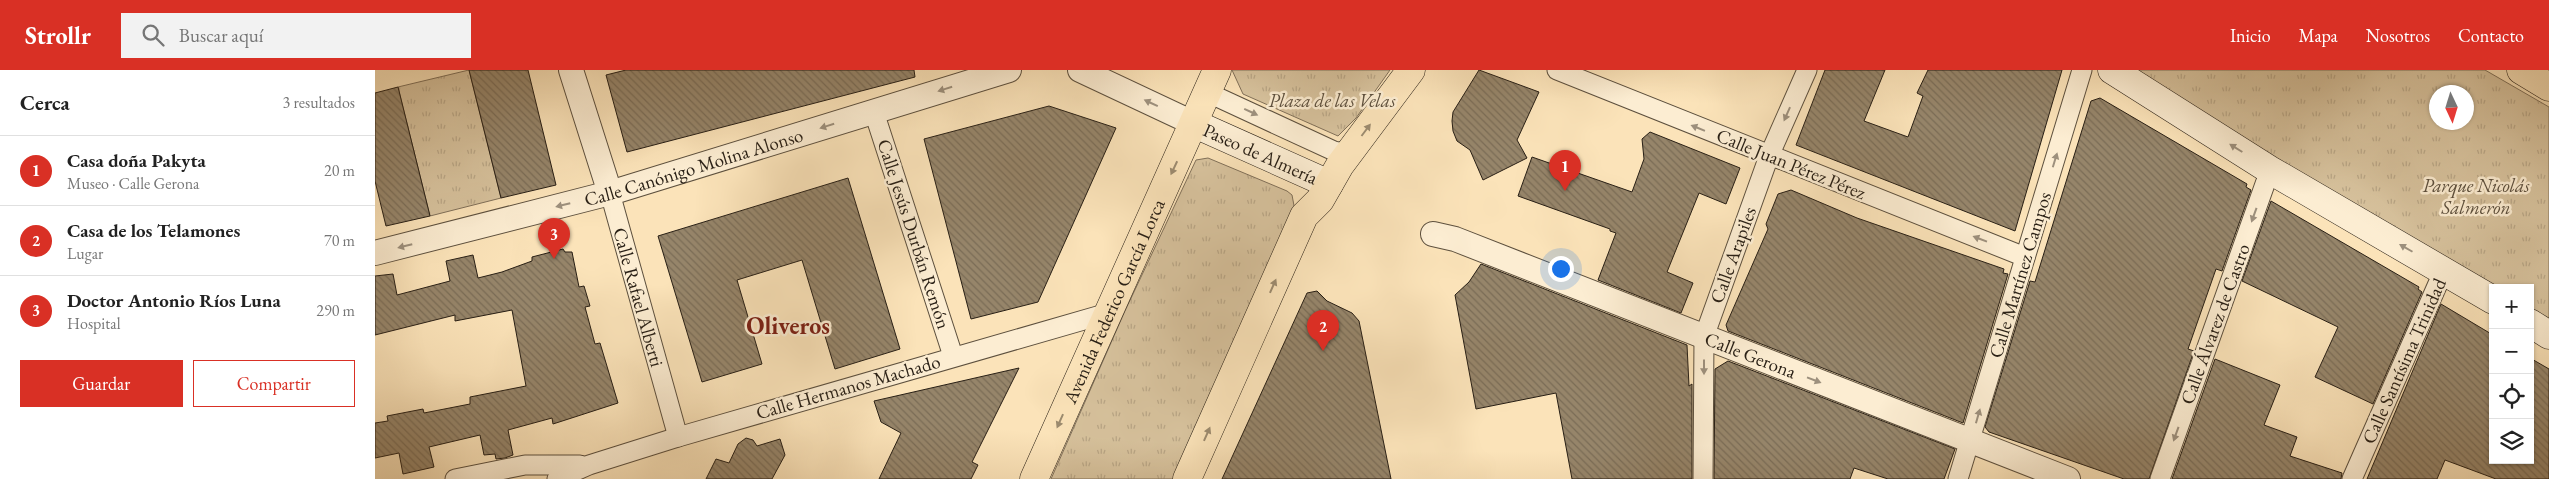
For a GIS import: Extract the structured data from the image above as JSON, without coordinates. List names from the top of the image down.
{
  "streets": {
    "main road": ["Paseo de Almería", "Avenida Federico García Lorca"],
    "street": [
      "Calle Juan Pérez Pérez",
      "Calle Canónigo Molina Alonso",
      "Calle Jesús Durbán Remón",
      "Calle Arapiles",
      "Calle Martínez Campos",
      "Calle Rafael Alberti",
      "Calle Álvarez de Castro",
      "Calle Gerona",
      "Calle Santísima Trinidad",
      "Calle Hermanos Machado"
    ]
  },
  "crossings": [
    ["Paseo de Almería", "Avenida Federico García Lorca"],
    ["Calle Juan Pérez Pérez", "Calle Arapiles"],
    ["Calle Juan Pérez Pérez", "Calle Martínez Campos"],
    ["Calle Canónigo Molina Alonso", "Calle Jesús Durbán Remón"],
    ["Calle Canónigo Molina Alonso", "Calle Rafael Alberti"],
    ["Calle Jesús Durbán Remón", "Calle Hermanos Machado"],
    ["Calle Arapiles", "Calle Gerona"],
    ["Calle Martínez Campos", "Calle Gerona"],
    ["Calle Rafael Alberti", "Calle Hermanos Machado"],
    ["Avenida Federico García Lorca", "Calle Hermanos Machado"]
  ],
  "one_way": [
    "Calle Juan Pérez Pérez",
    "Calle Canónigo Molina Alonso",
    "Calle Arapiles",
    "Calle Martínez Campos",
    "Calle Álvarez de Castro",
    "Calle Gerona"
  ],
  "districts": ["Oliveros"],
  "parks": ["Plaza de las Velas", "Parque Nicolás Salmerón"],
  "north": "bottom",
  "page": {
    "header": "Strollr",
    "search": "Buscar aquí",
    "nav": [
      "Inicio",
      "Mapa",
      "Nosotros",
      "Contacto"
    ],
    "heading": ["Cerca", "3 resultados"],
    "list": [
      {
        "mark": "1",
        "name": "Casa doña Pakyta",
        "note": "Museo · Calle Gerona",
        "value": "20 m"
      },
      {
        "mark": "2",
        "name": "Casa de los Telamones",
        "note": "Lugar",
        "value": "70 m"
      },
      {
        "mark": "3",
        "name": "Doctor Antonio Ríos Luna",
        "note": "Hospital",
        "value": "290 m"
      }
    ],
    "pins": ["1", "3", "2"],
    "map_buttons": ["+", "−"],
    "buttons": ["Guardar", "Compartir"]
  }
}
